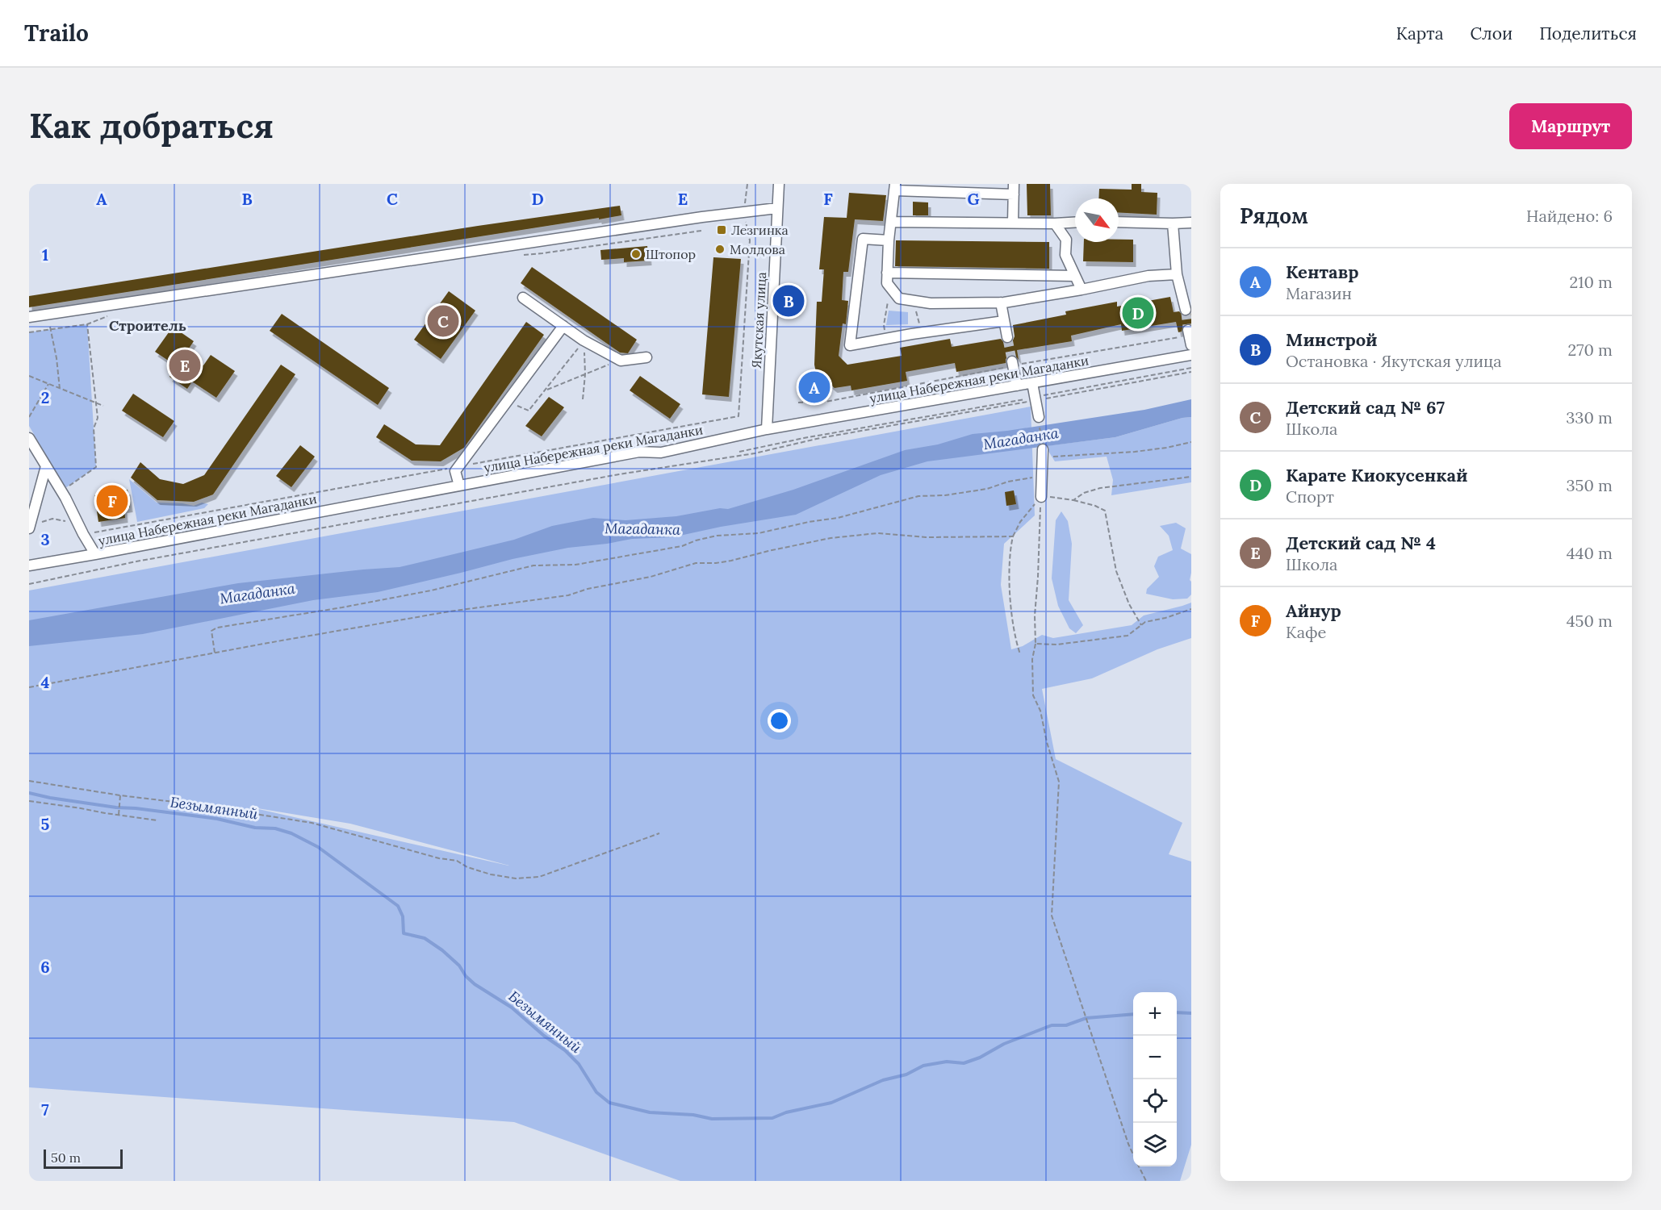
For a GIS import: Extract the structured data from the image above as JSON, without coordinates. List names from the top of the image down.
{
  "streets": {
    "street": ["Якутская улица", "улица Набережная реки Магаданки"]
  },
  "crossings": [
    ["Якутская улица", "улица Набережная реки Магаданки"]
  ],
  "districts": ["Строитель"],
  "water": ["Магаданка", "Безымянный"],
  "places": {
    "transit": ["Лезгинка"],
    "other": ["Молдова", "Штопор"]
  },
  "scale_bar": "50 m",
  "north": "bottom right",
  "page": {
    "header": "Trailo",
    "nav": ["Карта", "Слои", "Поделиться"],
    "buttons": "Маршрут",
    "title": "Как добраться",
    "heading": ["Рядом", "Найдено: 6"],
    "list": [
      {
        "mark": "A",
        "name": "Кентавр",
        "note": "Магазин",
        "value": "210 m"
      },
      {
        "mark": "B",
        "name": "Минстрой",
        "note": "Остановка · Якутская улица",
        "value": "270 m"
      },
      {
        "mark": "C",
        "name": "Детский сад № 67",
        "note": "Школа",
        "value": "330 m"
      },
      {
        "mark": "D",
        "name": "Карате Киокусенкай",
        "note": "Спорт",
        "value": "350 m"
      },
      {
        "mark": "E",
        "name": "Детский сад № 4",
        "note": "Школа",
        "value": "440 m"
      },
      {
        "mark": "F",
        "name": "Айнур",
        "note": "Кафе",
        "value": "450 m"
      }
    ],
    "pins": [
      "B",
      "D",
      "C",
      "E",
      "A",
      "F"
    ],
    "map_buttons": ["+", "−"],
    "scale": "50 m"
  },
  "grid": {
    "columns": [
      "A",
      "B",
      "C",
      "D",
      "E",
      "F",
      "G"
    ],
    "rows": [
      "1",
      "2",
      "3",
      "4",
      "5",
      "6",
      "7"
    ]
  }
}
